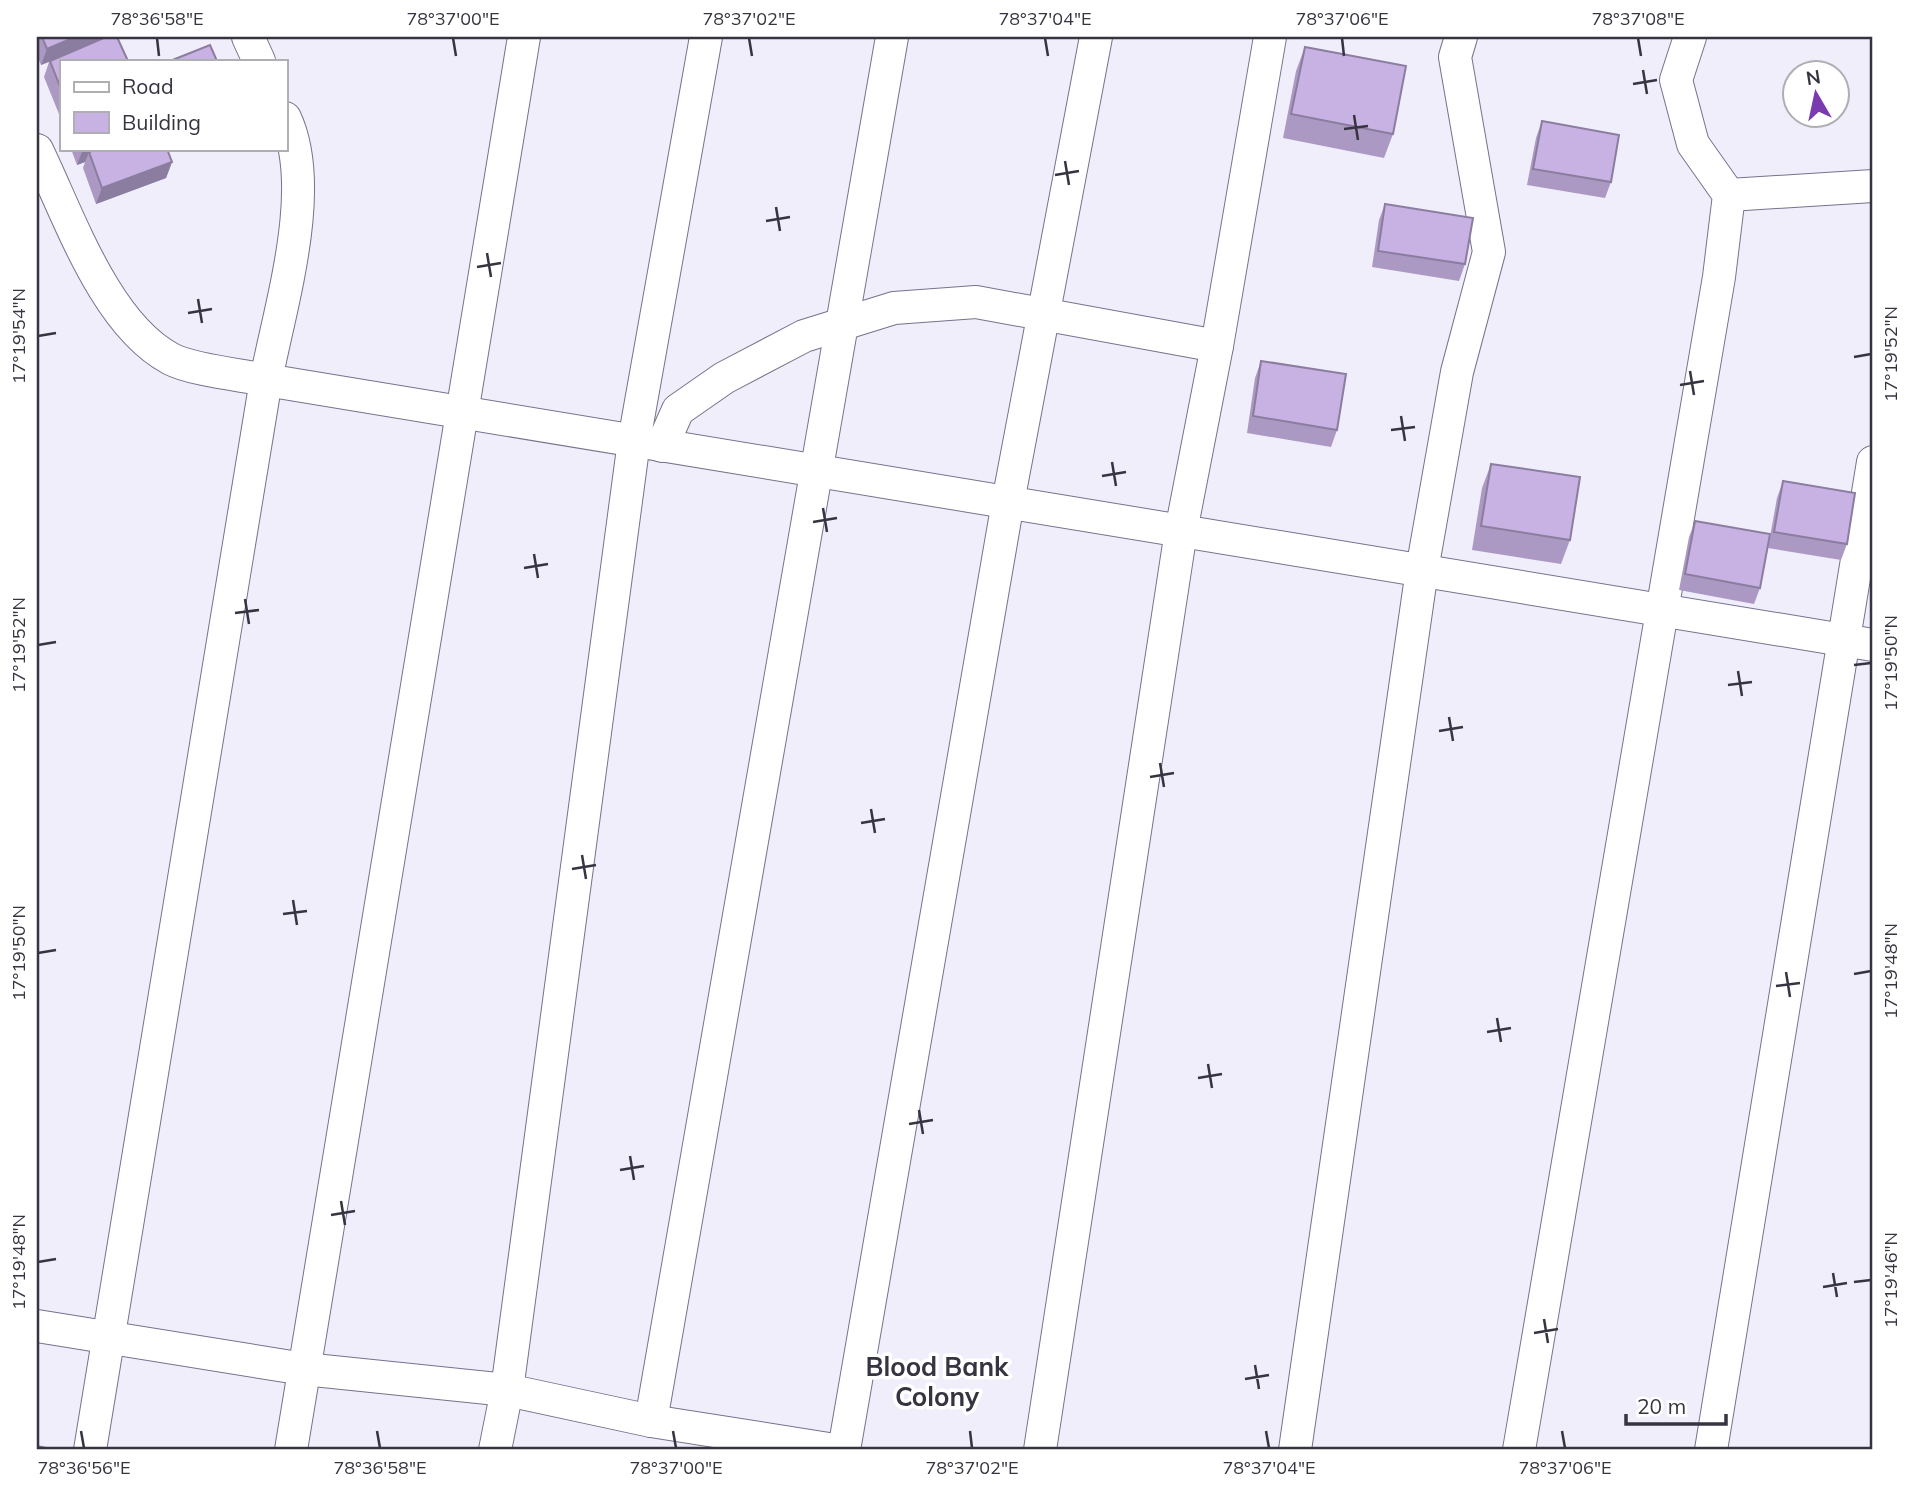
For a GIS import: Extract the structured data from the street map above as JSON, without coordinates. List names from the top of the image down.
{
  "districts": ["Blood Bank Colony"],
  "legend": ["Road", "Building"],
  "scale_bar": "20 m",
  "north": "top",
  "coordinates": [
    "78°36'58\"E",
    "78°37'00\"E",
    "78°37'02\"E",
    "78°37'04\"E",
    "78°37'06\"E",
    "78°37'08\"E",
    "17°19'54\"N",
    "17°19'52\"N",
    "17°19'50\"N",
    "17°19'48\"N",
    "17°19'46\"N",
    "78°36'56\"E"
  ]
}
